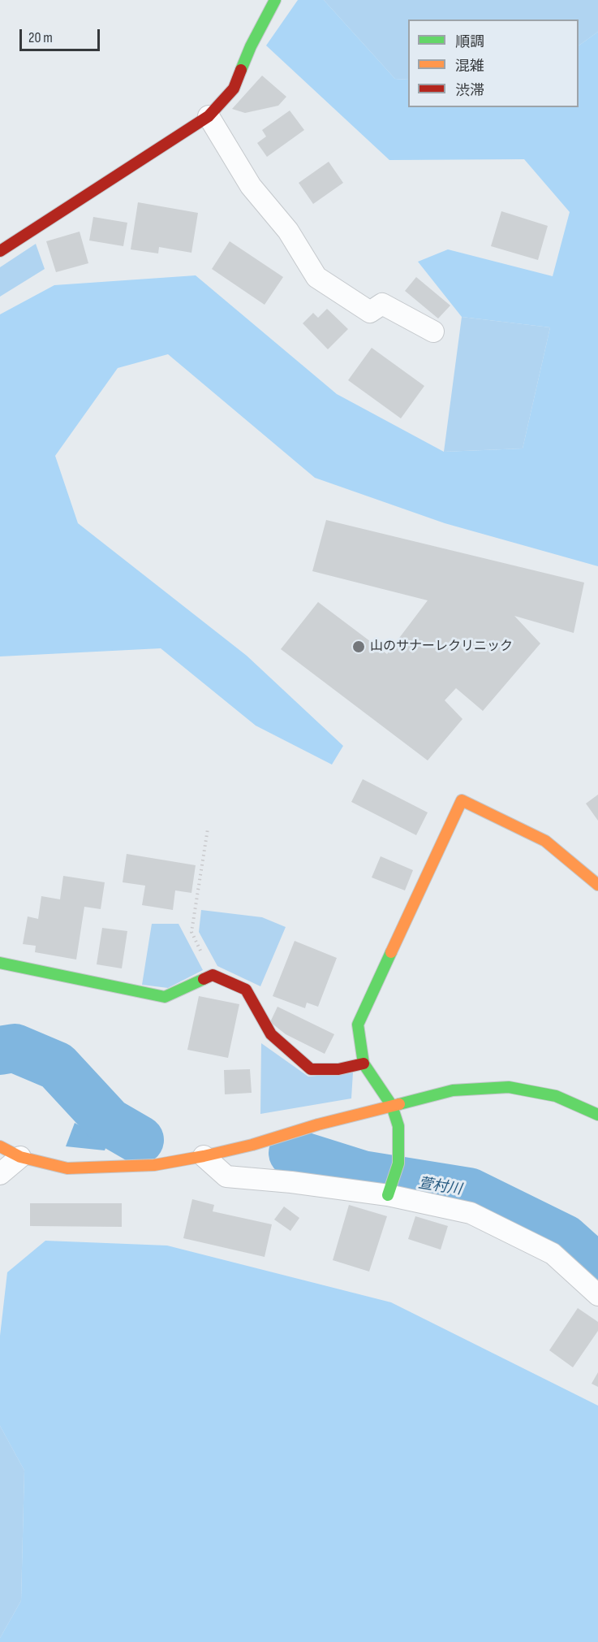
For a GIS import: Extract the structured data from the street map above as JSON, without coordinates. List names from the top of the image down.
{
  "water": ["萱村川"],
  "places": ["山のサナーレクリニック"],
  "legend": ["順調", "混雑", "渋滞"],
  "scale_bar": "20 m"
}
